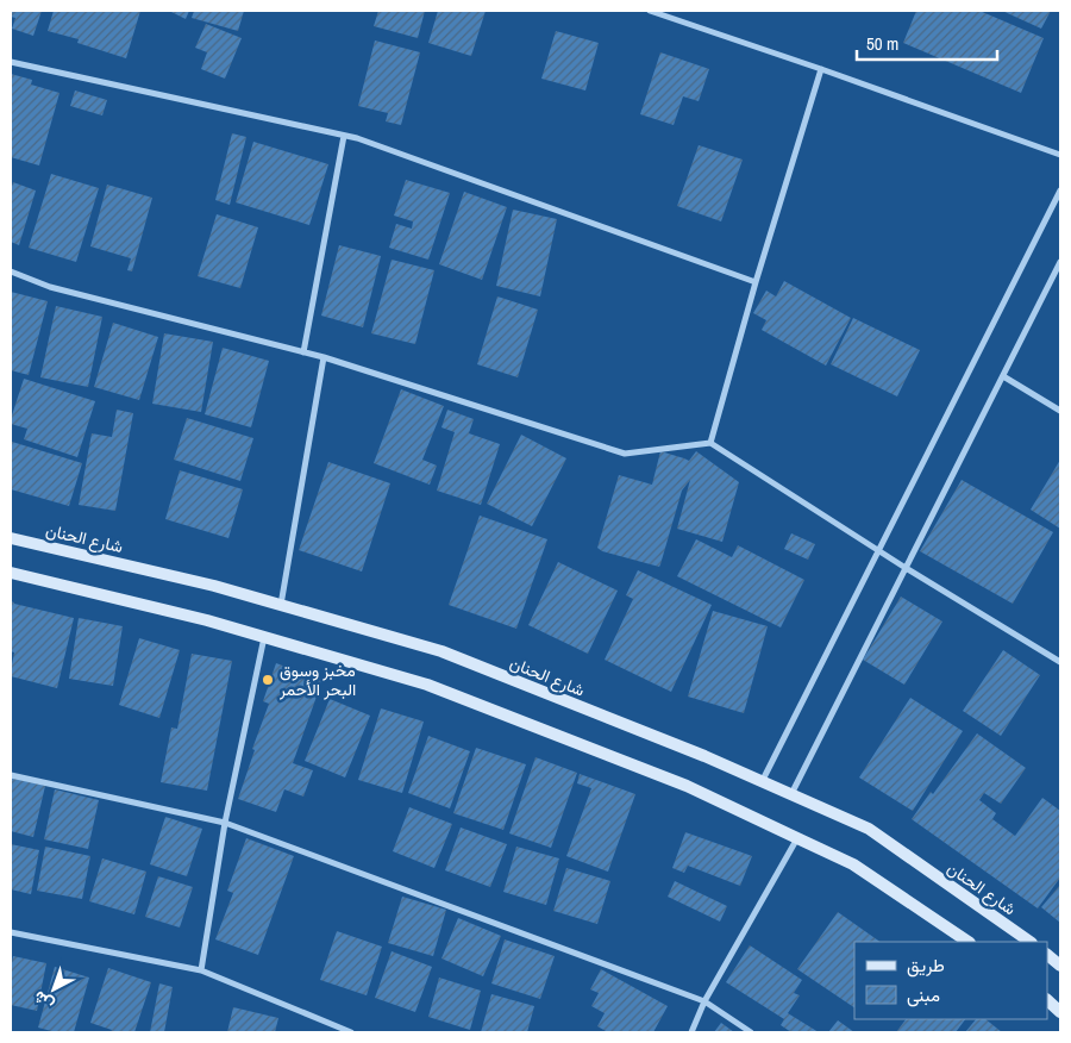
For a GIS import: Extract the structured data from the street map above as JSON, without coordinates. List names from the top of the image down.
{
  "streets": {
    "main road": ["شارع الحنان"]
  },
  "places": ["مخبز وسوق البحر الأحمر"],
  "legend": ["طريق", "مبنى"],
  "scale_bar": "50 m",
  "north": "bottom left"
}
